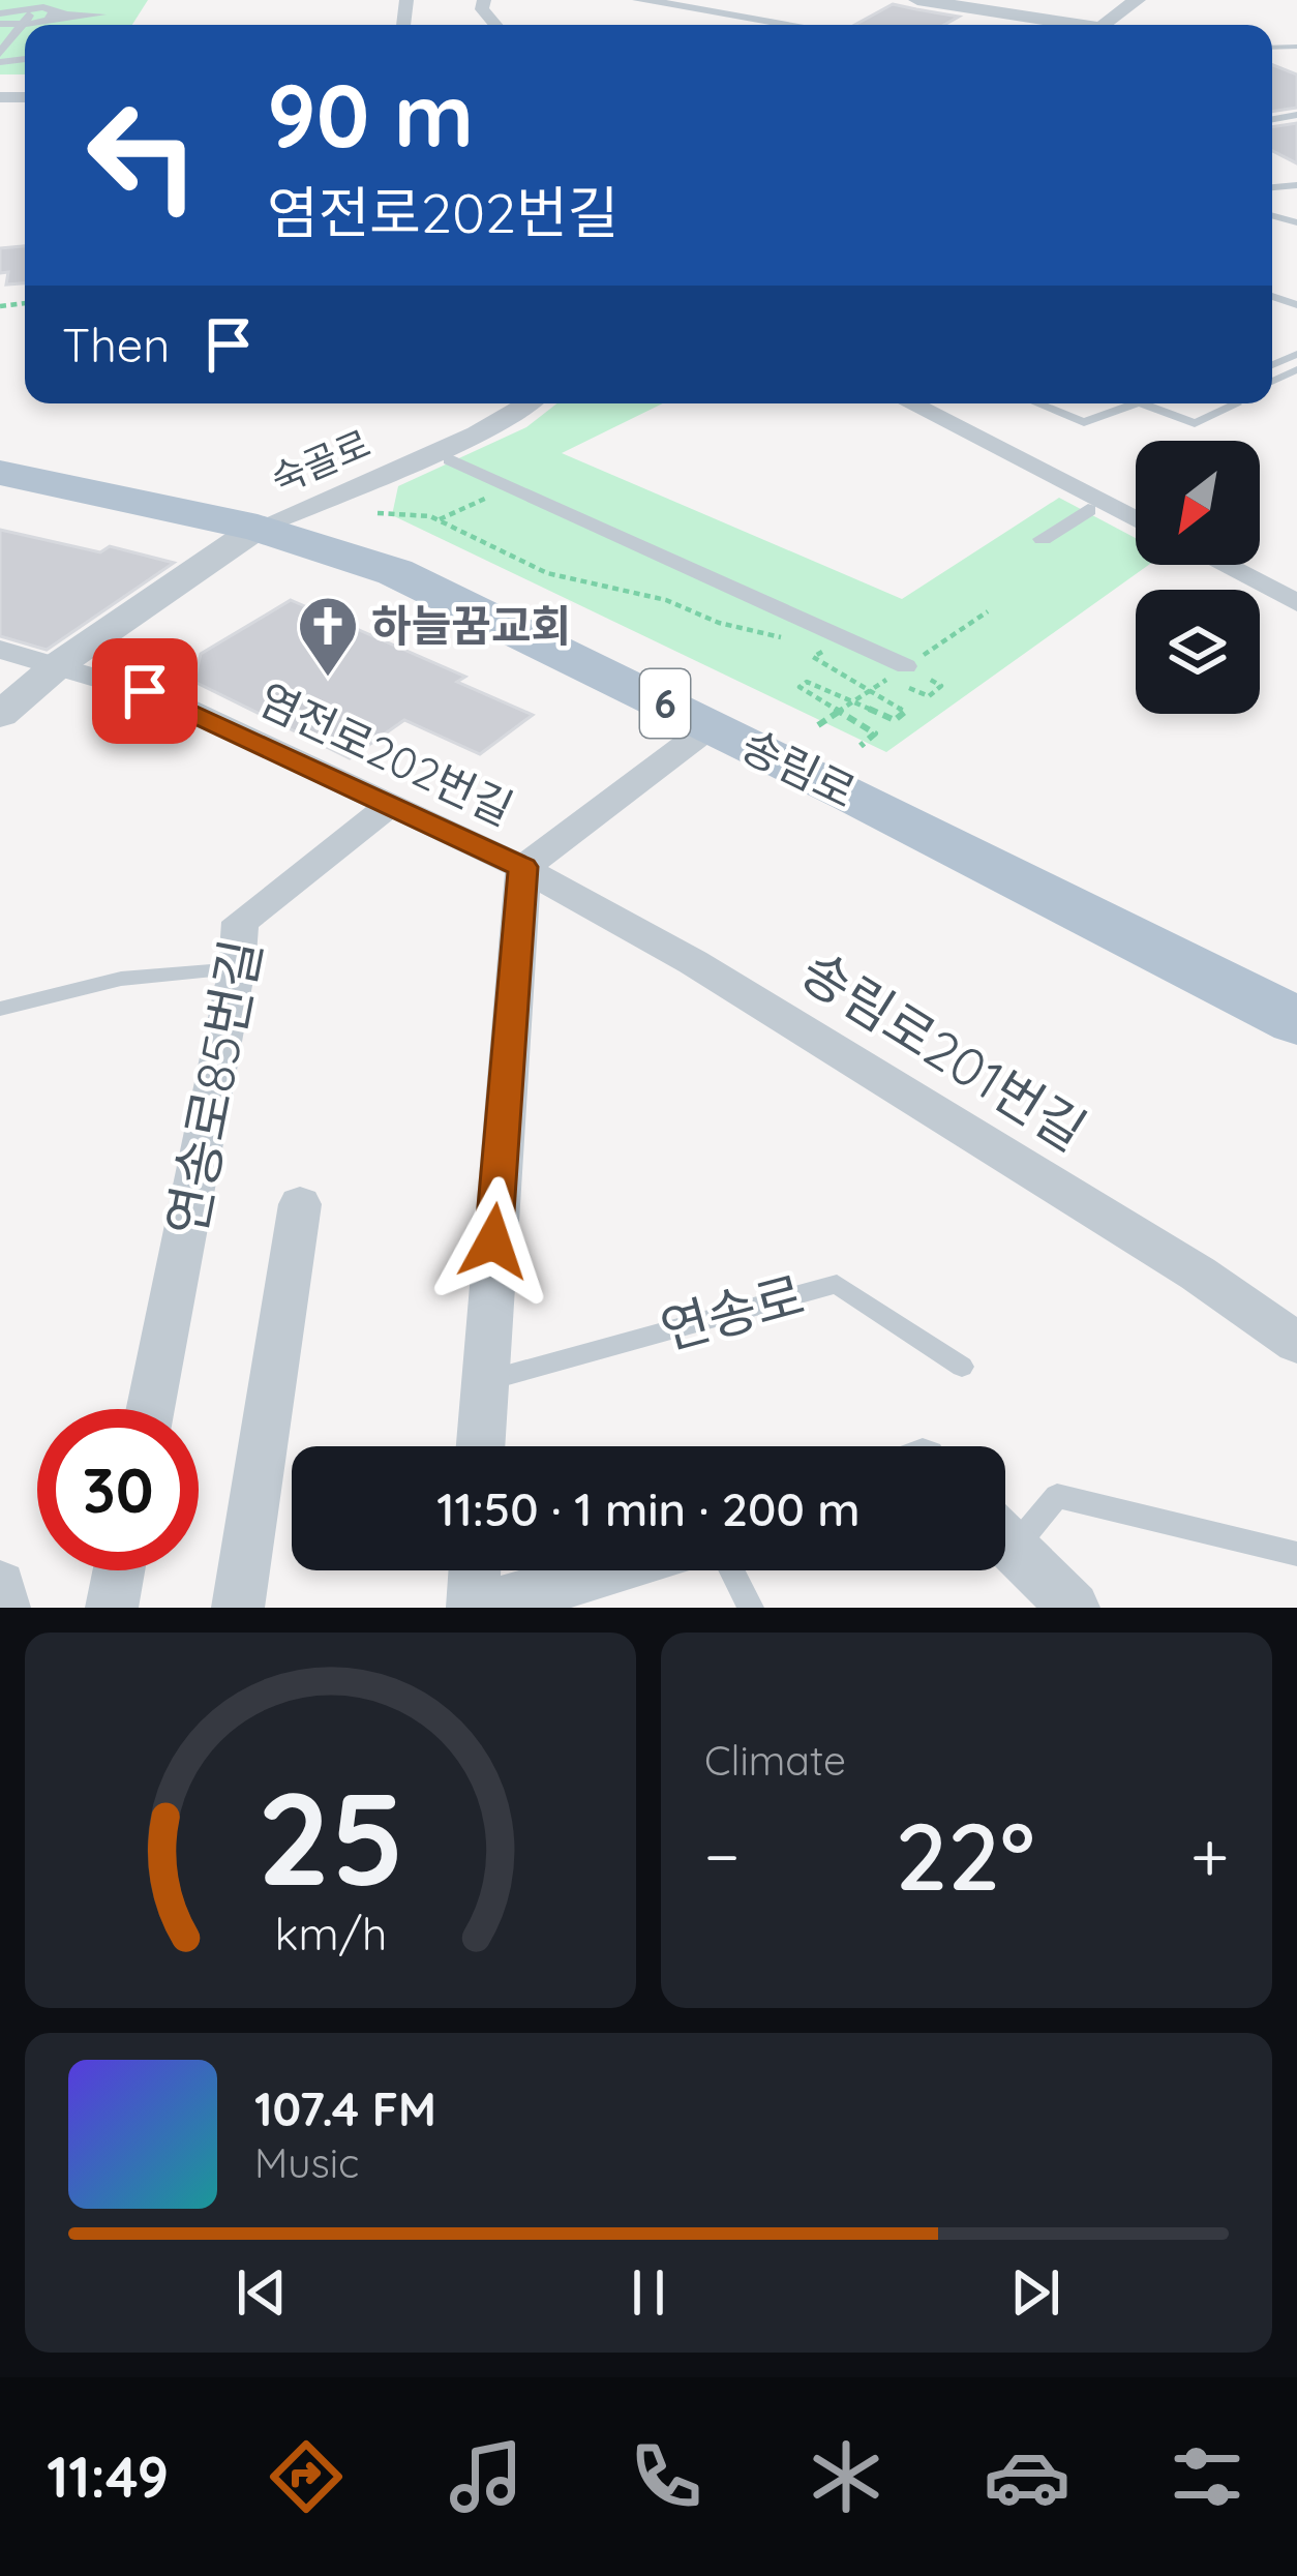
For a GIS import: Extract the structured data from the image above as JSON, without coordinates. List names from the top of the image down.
{
  "streets": {
    "main road": ["6", "송림로"],
    "street": [
      "숙골로",
      "염전로202번길",
      "송림로201번길",
      "연송로85번길"
    ],
    "lane": ["연송로"]
  },
  "crossings": [
    ["숙골로", "송림로"],
    ["염전로202번길", "송림로201번길"],
    ["염전로202번길", "연송로85번길"]
  ],
  "places": {
    "church": ["하늘꿈교회"]
  },
  "north": "bottom left",
  "page": {
    "turn": ["90 m", "염전로202번길"],
    "then": "Then",
    "limit": "30",
    "trip": "11:50 · 1 min · 200 m",
    "tile": "Climate",
    "heat": ["−", "22°", "+"],
    "song": ["107.4 FM", "Music"],
    "tabs": "11:49",
    "gauge": ["25", "km/h"]
  }
}
